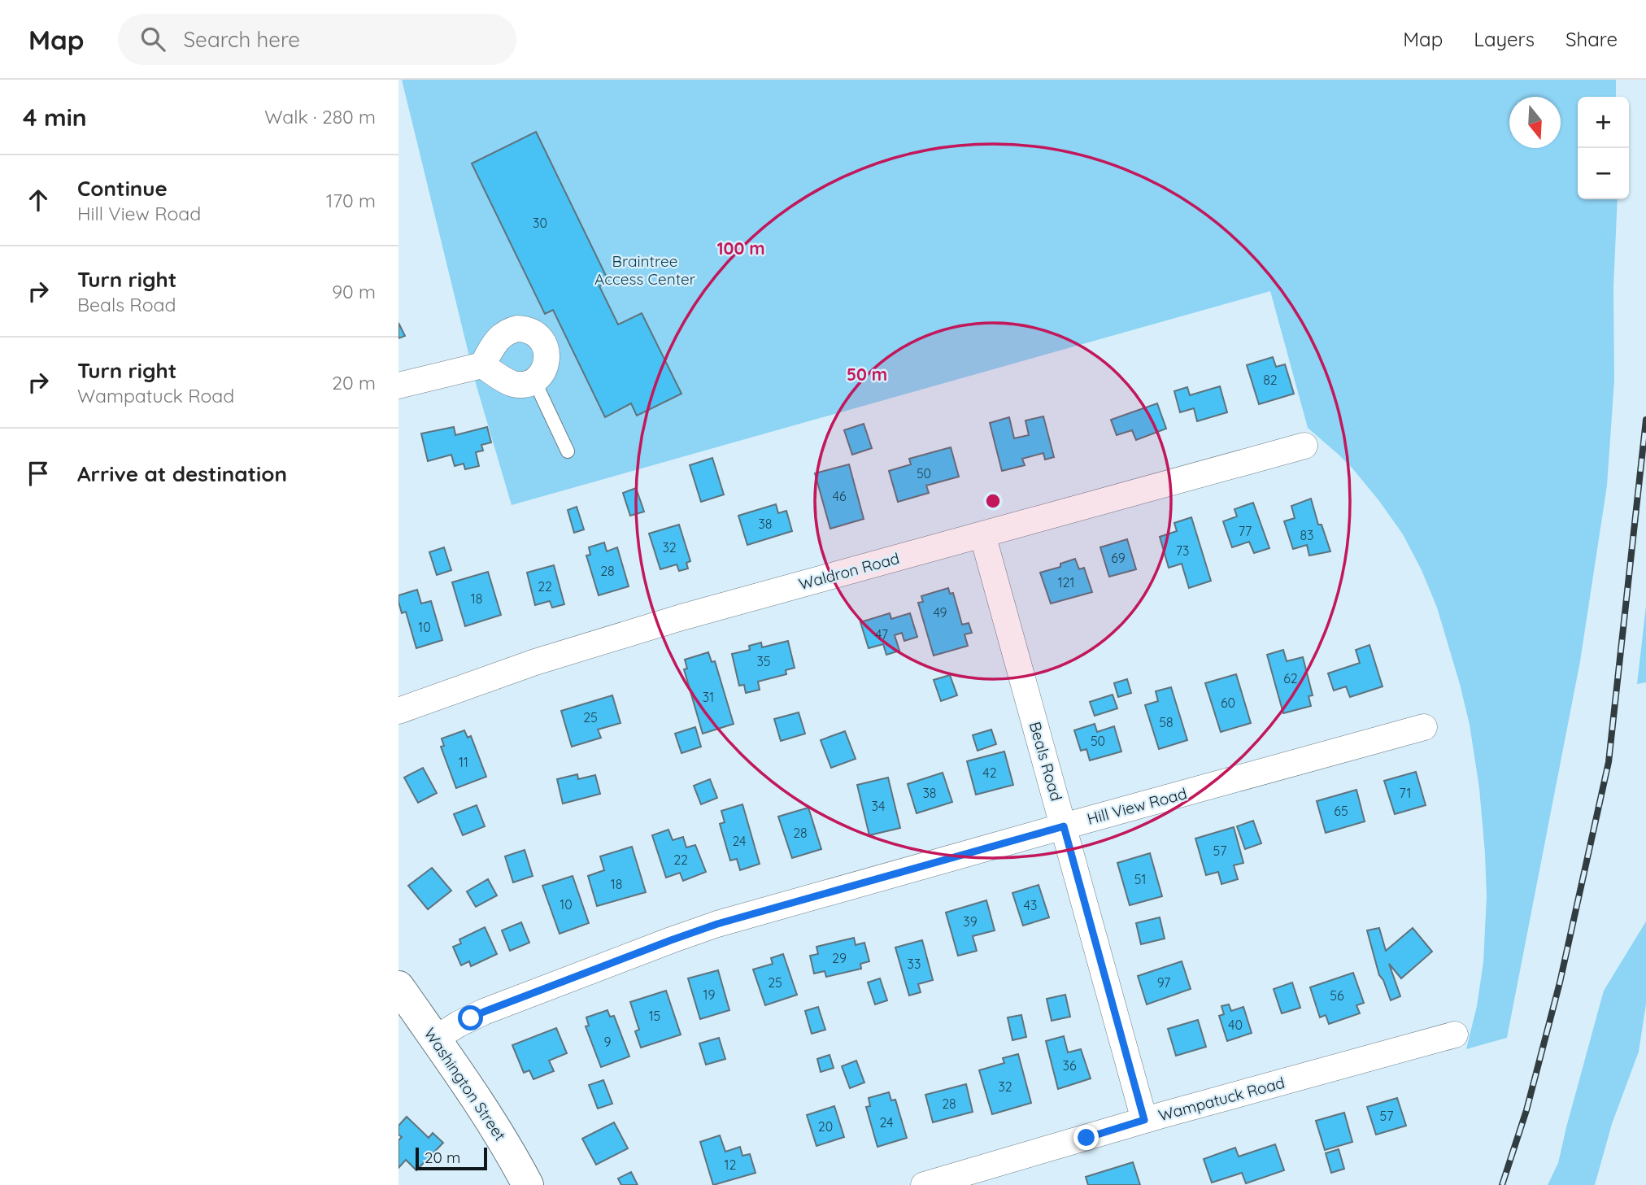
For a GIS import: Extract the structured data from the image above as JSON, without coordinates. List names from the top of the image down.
{
  "streets": {
    "main road": ["Washington Street"],
    "street": [
      "Waldron Road",
      "Beals Road",
      "Hill View Road",
      "Wampatuck Road"
    ]
  },
  "crossings": [
    ["Waldron Road", "Beals Road"],
    ["Beals Road", "Hill View Road"],
    ["Beals Road", "Wampatuck Road"],
    ["Hill View Road", "Washington Street"]
  ],
  "parks": ["Braintree Access Center"],
  "house_numbers": [
    "30",
    "82",
    "50",
    "46",
    "38",
    "77",
    "83",
    "32",
    "73",
    "69",
    "28",
    "121",
    "22",
    "18",
    "49",
    "10",
    "47",
    "35",
    "62",
    "31",
    "60",
    "25",
    "58",
    "50",
    "11",
    "42",
    "38",
    "71",
    "34",
    "65",
    "28",
    "24",
    "57",
    "22",
    "51",
    "18",
    "10",
    "43",
    "39",
    "29",
    "33",
    "25",
    "97",
    "19",
    "56",
    "15",
    "40",
    "9",
    "36",
    "32",
    "28",
    "57",
    "24",
    "20",
    "12"
  ],
  "scale_bar": "20 m",
  "north": "bottom",
  "page": {
    "header": "Map",
    "search": "Search here",
    "nav": ["Map", "Layers", "Share"],
    "heading": ["4 min", "Walk · 280 m"],
    "map_buttons": ["+", "−"],
    "list": [
      ["Continue", "Hill View Road", "170 m"],
      ["Turn right", "Beals Road", "90 m"],
      ["Turn right", "Wampatuck Road", "20 m"],
      "Arrive at destination"
    ],
    "scale": "20 m"
  },
  "rings": ["100 m", "50 m"]
}
